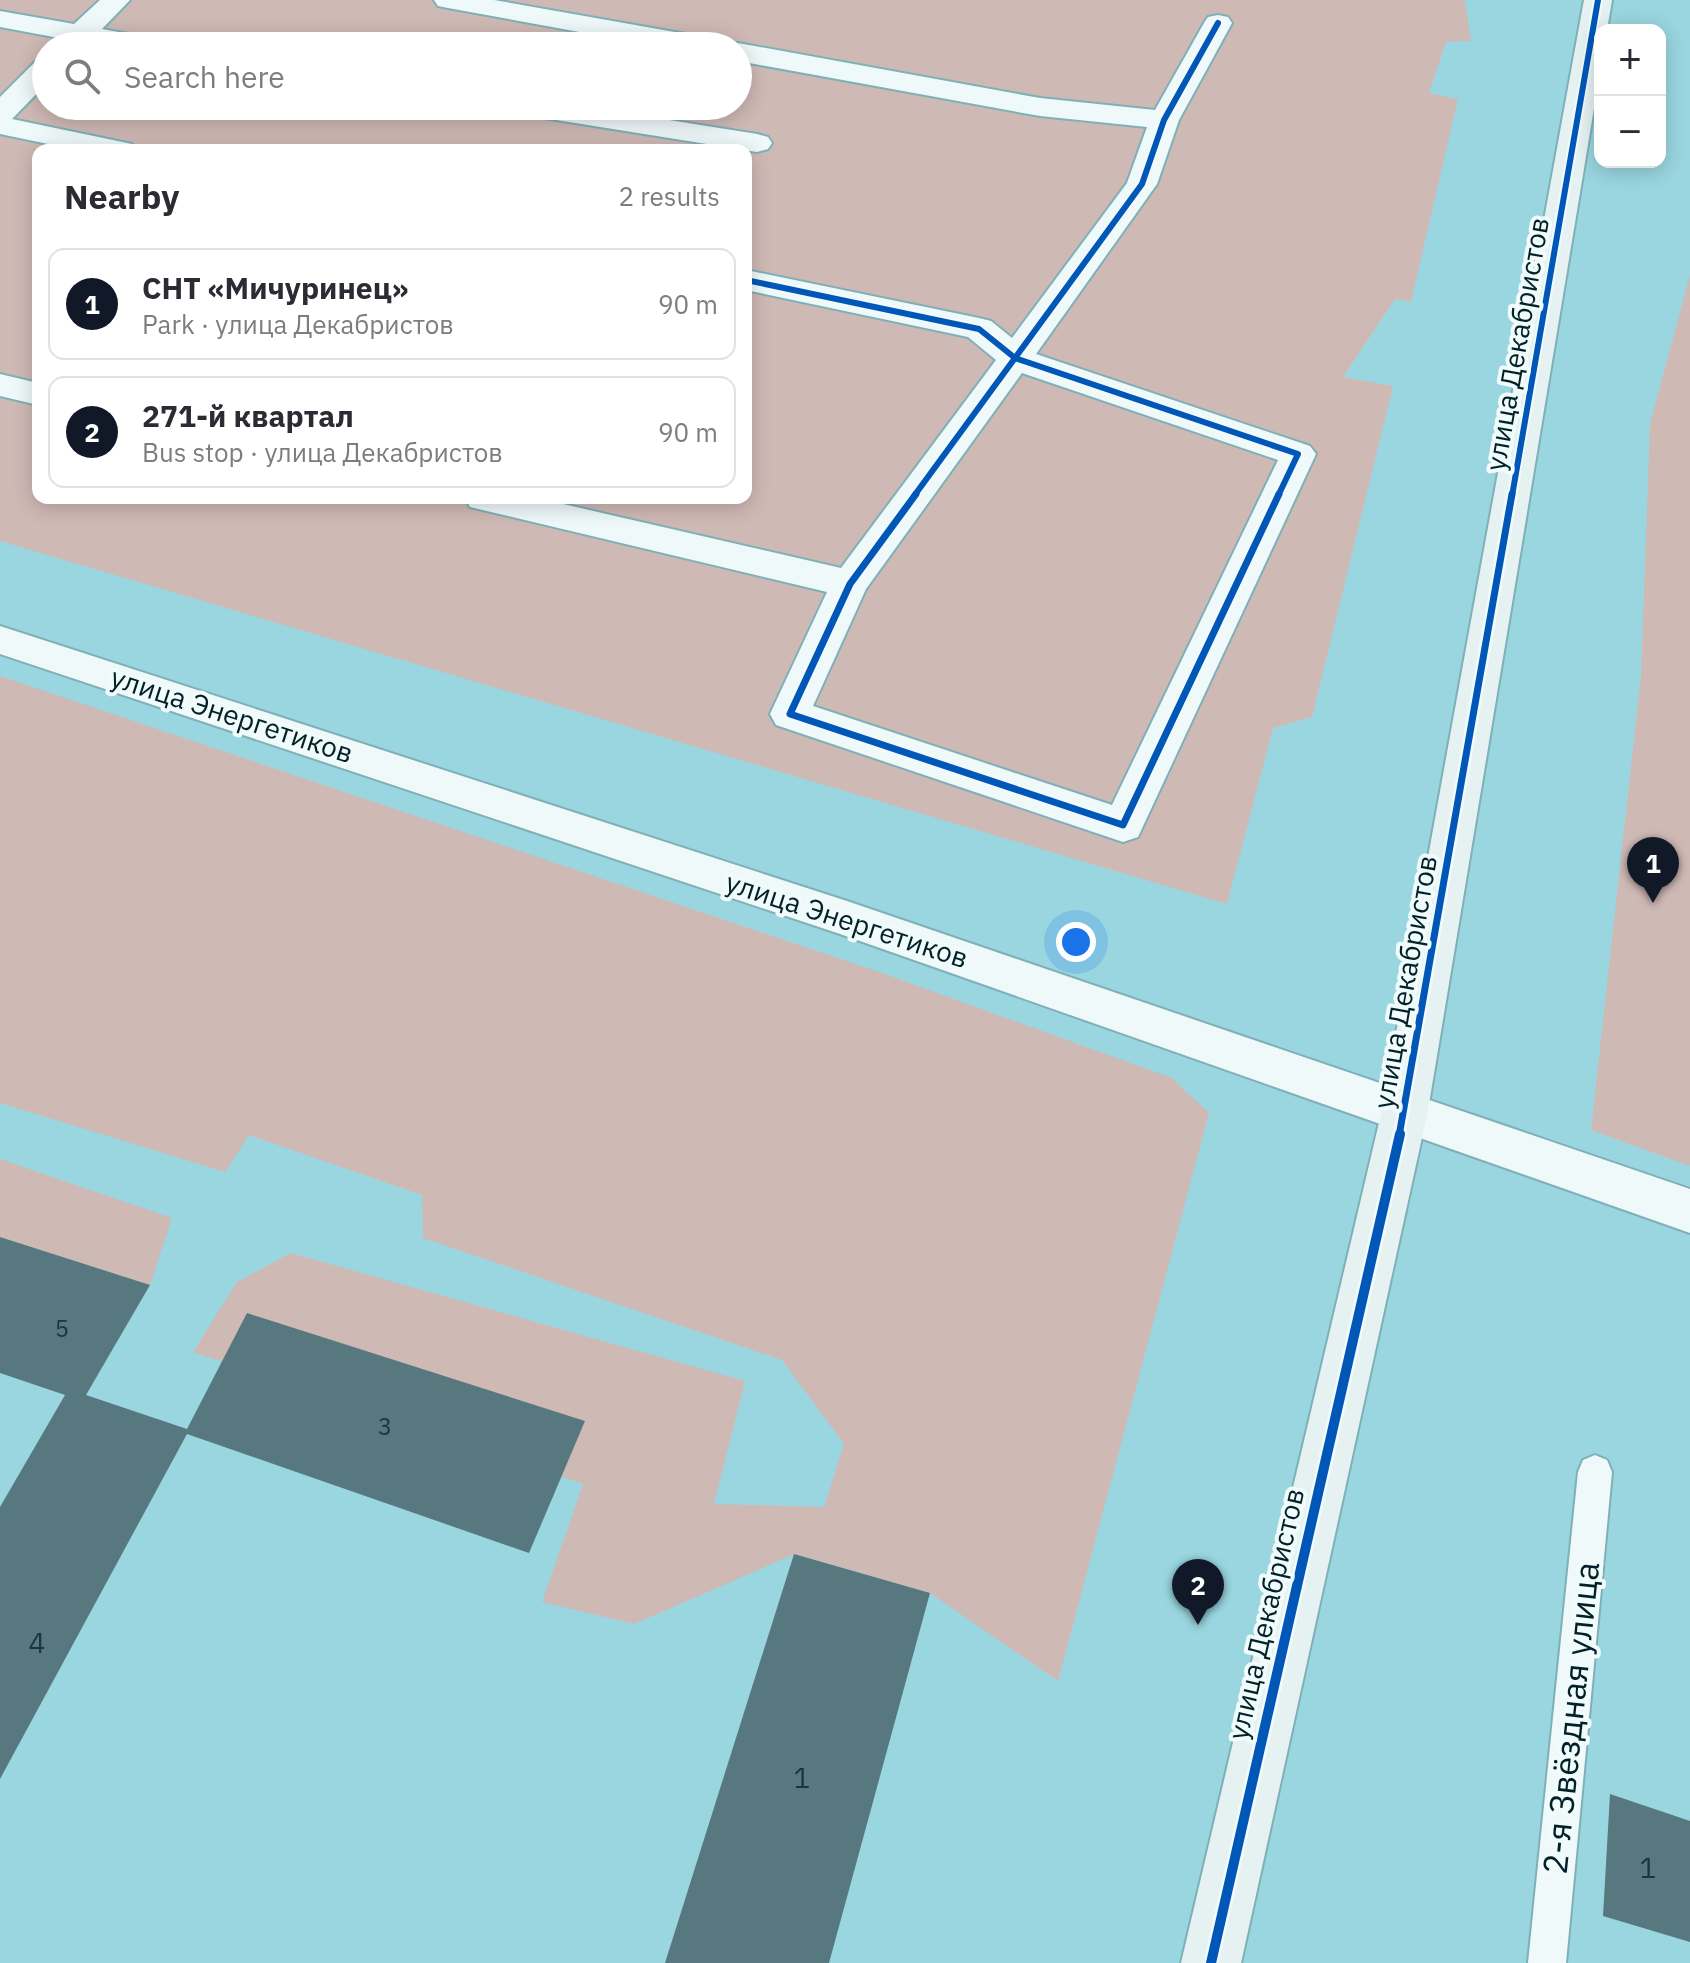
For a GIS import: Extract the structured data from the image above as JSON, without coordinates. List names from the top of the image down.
{
  "streets": {
    "street": ["улица Декабристов", "улица Энергетиков"],
    "lane": ["2-я Звёздная улица"]
  },
  "crossings": [
    ["улица Декабристов", "улица Энергетиков"]
  ],
  "house_numbers": [
    "5",
    "3",
    "4",
    "1",
    "1"
  ],
  "page": {
    "map_buttons": ["+", "−"],
    "search": "Search here",
    "heading": ["Nearby", "2 results"],
    "list": [
      {
        "mark": "1",
        "name": "СНТ «Мичуринец»",
        "note": "Park · улица Декабристов",
        "value": "90 m"
      },
      {
        "mark": "2",
        "name": "271-й квартал",
        "note": "Bus stop · улица Декабристов",
        "value": "90 m"
      }
    ],
    "pins": ["1", "2"]
  }
}
